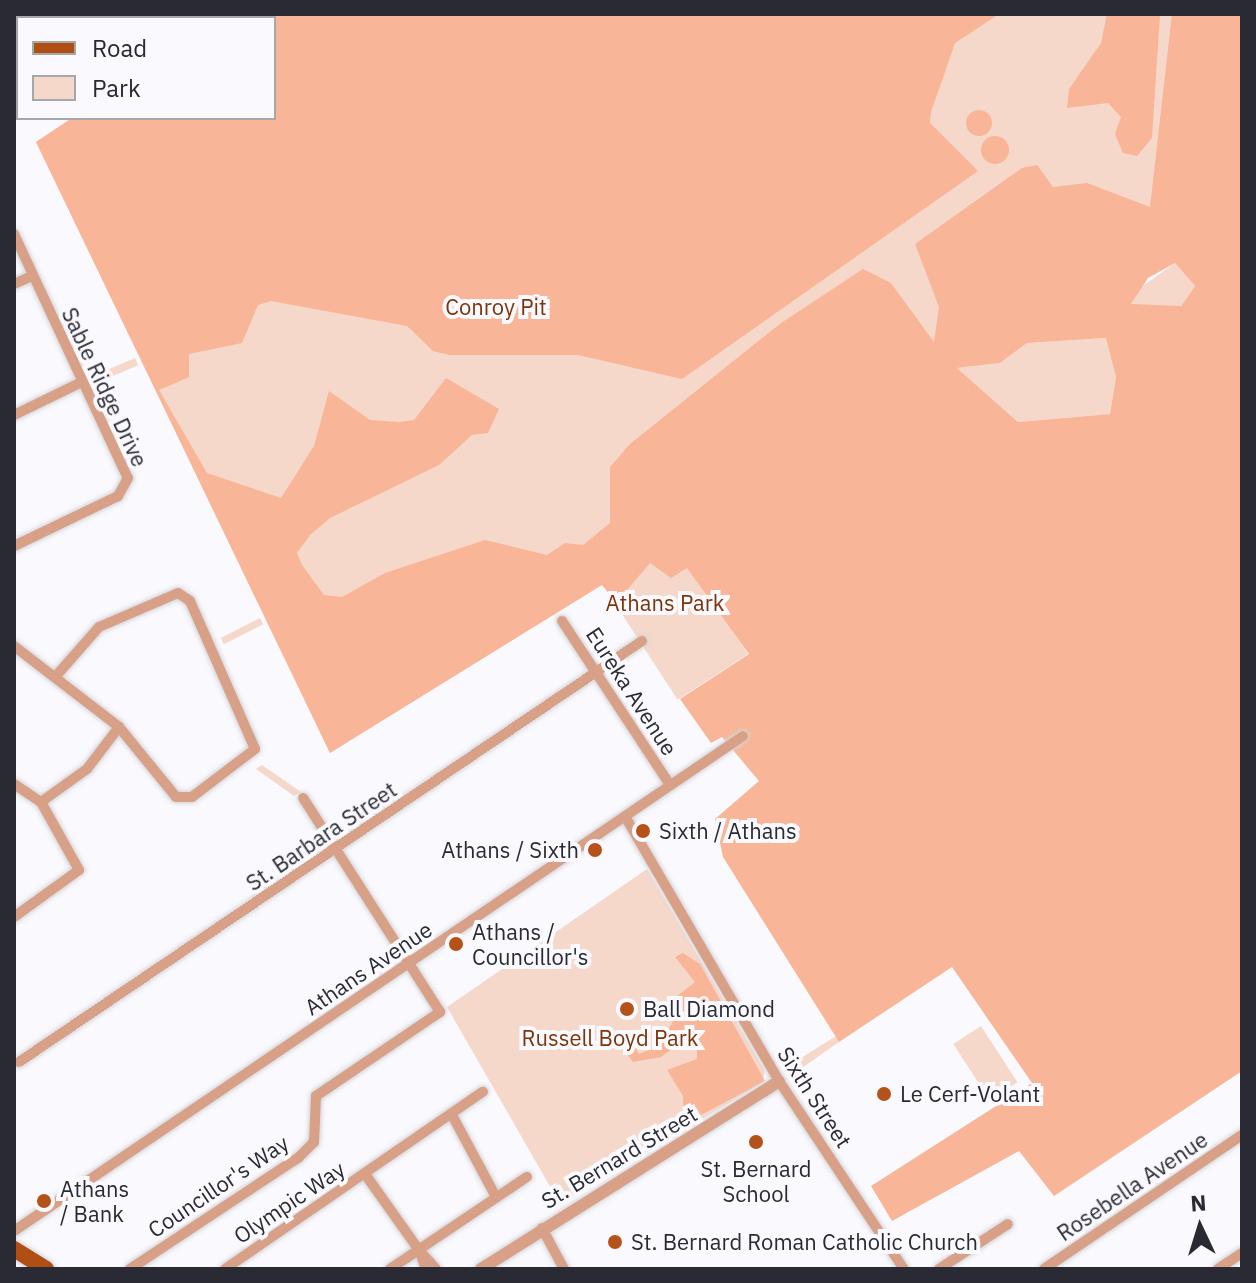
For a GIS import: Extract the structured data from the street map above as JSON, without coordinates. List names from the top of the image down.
{
  "streets": {
    "street": [
      "Sable Ridge Drive",
      "Eureka Avenue",
      "St. Barbara Street",
      "Athans Avenue",
      "Sixth Street",
      "St. Bernard Street",
      "Councillor's Way",
      "Rosebella Avenue",
      "Olympic Way"
    ]
  },
  "crossings": [
    ["Eureka Avenue", "St. Barbara Street"],
    ["Eureka Avenue", "Athans Avenue"],
    ["Athans Avenue", "Sixth Street"],
    ["Athans Avenue", "Councillor's Way"],
    ["Sixth Street", "St. Bernard Street"]
  ],
  "parks": ["Conroy Pit", "Athans Park", "Russell Boyd Park"],
  "places": [
    "Sixth / Athans",
    "Athans / Sixth",
    "Athans / Councillor's",
    "Ball Diamond",
    "Le Cerf-Volant",
    "St. Bernard School",
    "Athans / Bank",
    "St. Bernard Roman Catholic Church"
  ],
  "legend": ["Road", "Park"],
  "north": "top"
}
